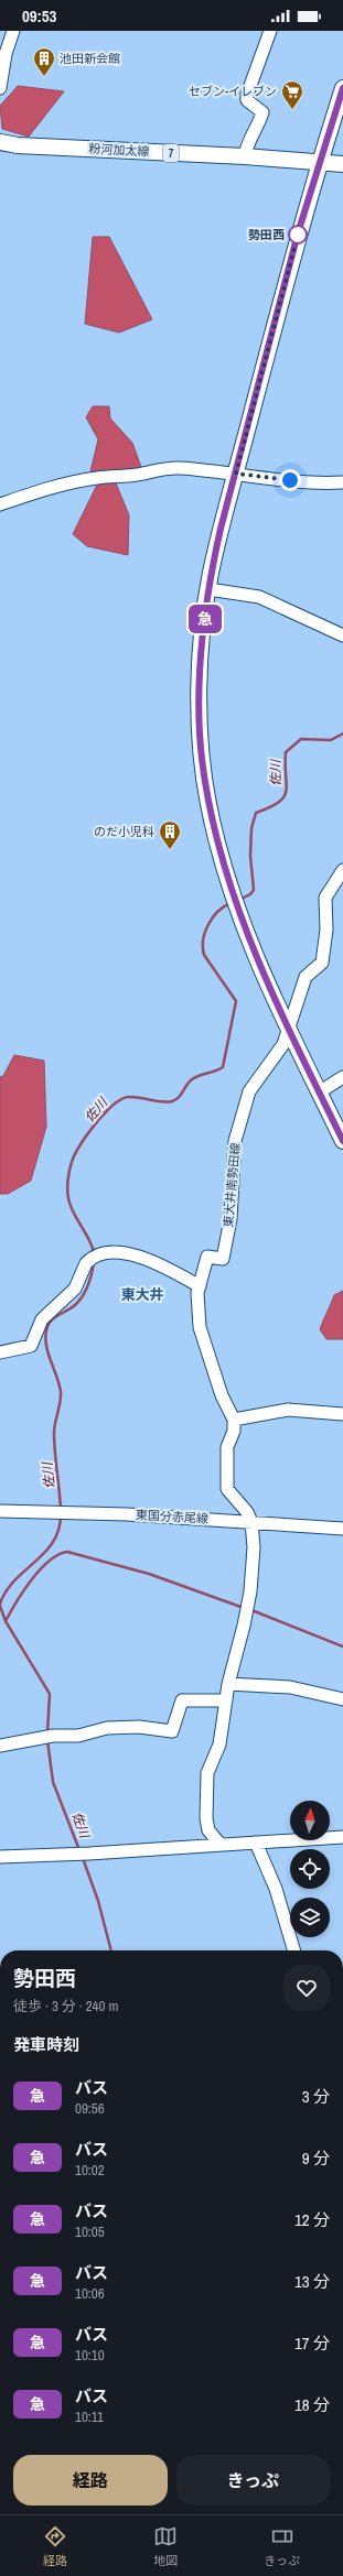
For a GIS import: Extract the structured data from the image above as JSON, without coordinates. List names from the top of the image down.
{
  "streets": {
    "main road": ["粉河加太線", "7"],
    "street": ["東大井南勢田線", "東国分赤尾線"]
  },
  "districts": ["東大井"],
  "water": ["佐川"],
  "places": {
    "building": ["池田新会館", "のだ小児科"],
    "supermarket": ["セブン-イレブン"],
    "other": ["勢田西"]
  },
  "lines": ["bus line 急"],
  "north": "top",
  "page": {
    "status": "09:53",
    "on_map": "急",
    "heading": [
      ["勢田西", "徒歩 · 3 分 · 240 m"],
      "発車時刻"
    ],
    "list": [
      {
        "mark": "急",
        "name": "バス",
        "note": "09:56",
        "value": "3 分"
      },
      {
        "mark": "急",
        "name": "バス",
        "note": "10:02",
        "value": "9 分"
      },
      {
        "mark": "急",
        "name": "バス",
        "note": "10:05",
        "value": "12 分"
      },
      {
        "mark": "急",
        "name": "バス",
        "note": "10:06",
        "value": "13 分"
      },
      {
        "mark": "急",
        "name": "バス",
        "note": "10:10",
        "value": "17 分"
      },
      {
        "mark": "急",
        "name": "バス",
        "note": "10:11",
        "value": "18 分"
      }
    ],
    "buttons": ["経路", "きっぷ"],
    "tabs": ["経路", "地図", "きっぷ"]
  }
}
